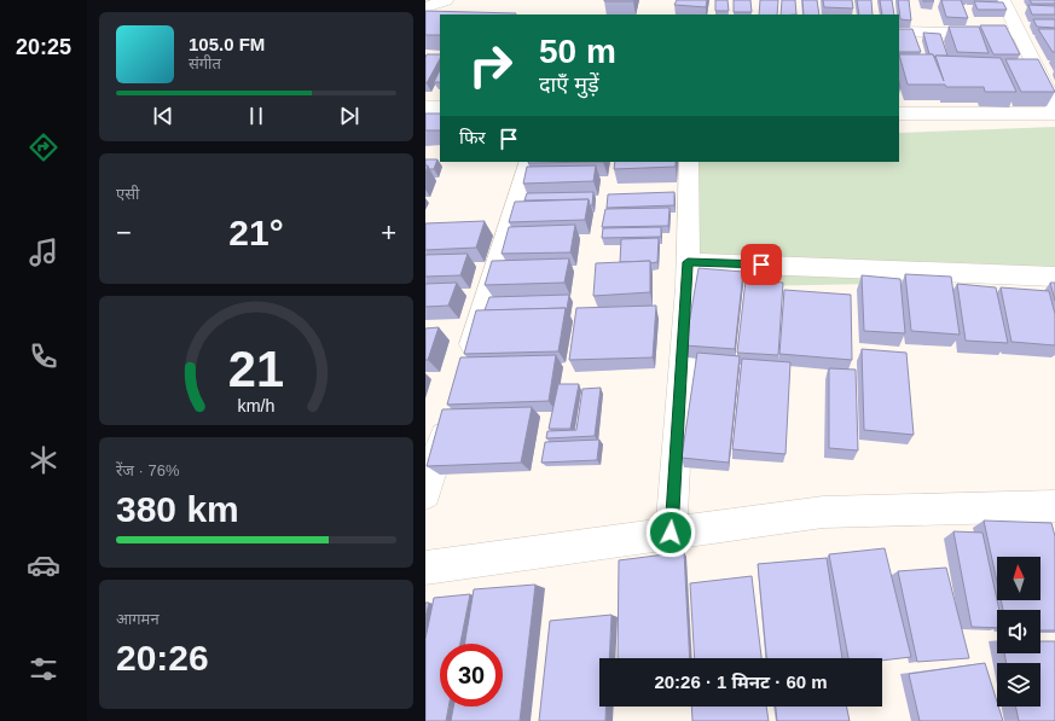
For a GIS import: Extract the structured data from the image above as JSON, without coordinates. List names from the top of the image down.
{
  "north": "top",
  "page": {
    "tabs": "20:25",
    "turn": ["50 m", "दाएँ मुड़ें"],
    "song": ["105.0 FM", "संगीत"],
    "then": "फिर",
    "tile": [
      "एसी",
      ["रेंज · 76%", "380 km"],
      ["आगमन", "20:26"]
    ],
    "heat": ["−", "21°", "+"],
    "limit": "30",
    "trip": "20:26 · 1 मिनट · 60 m",
    "gauge": ["21", "km/h"]
  }
}
